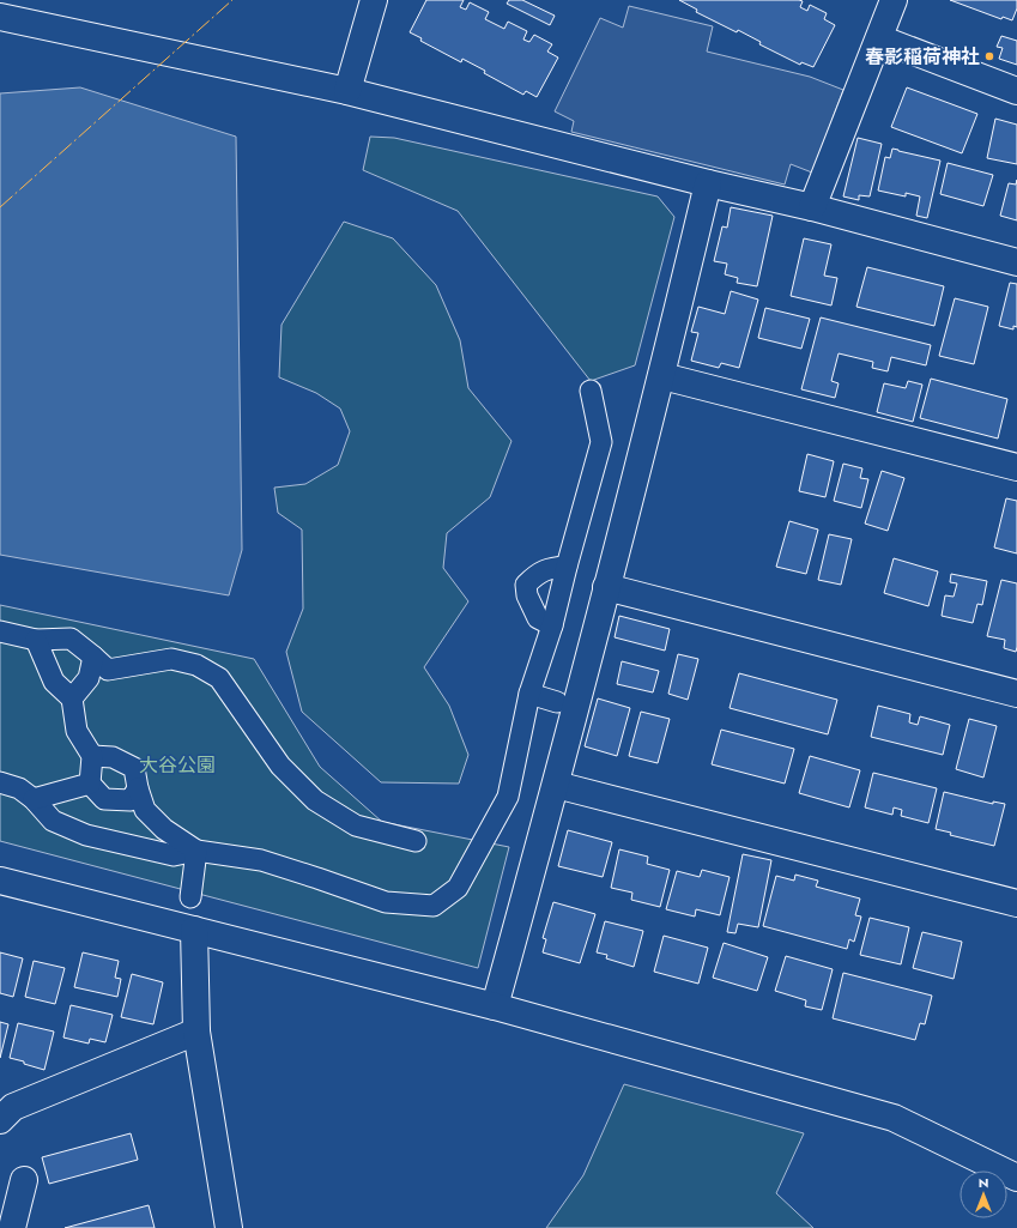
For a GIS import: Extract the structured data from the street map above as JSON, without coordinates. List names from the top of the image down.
{
  "parks": ["大谷公園"],
  "places": ["春影稲荷神社"],
  "north": "top"
}
